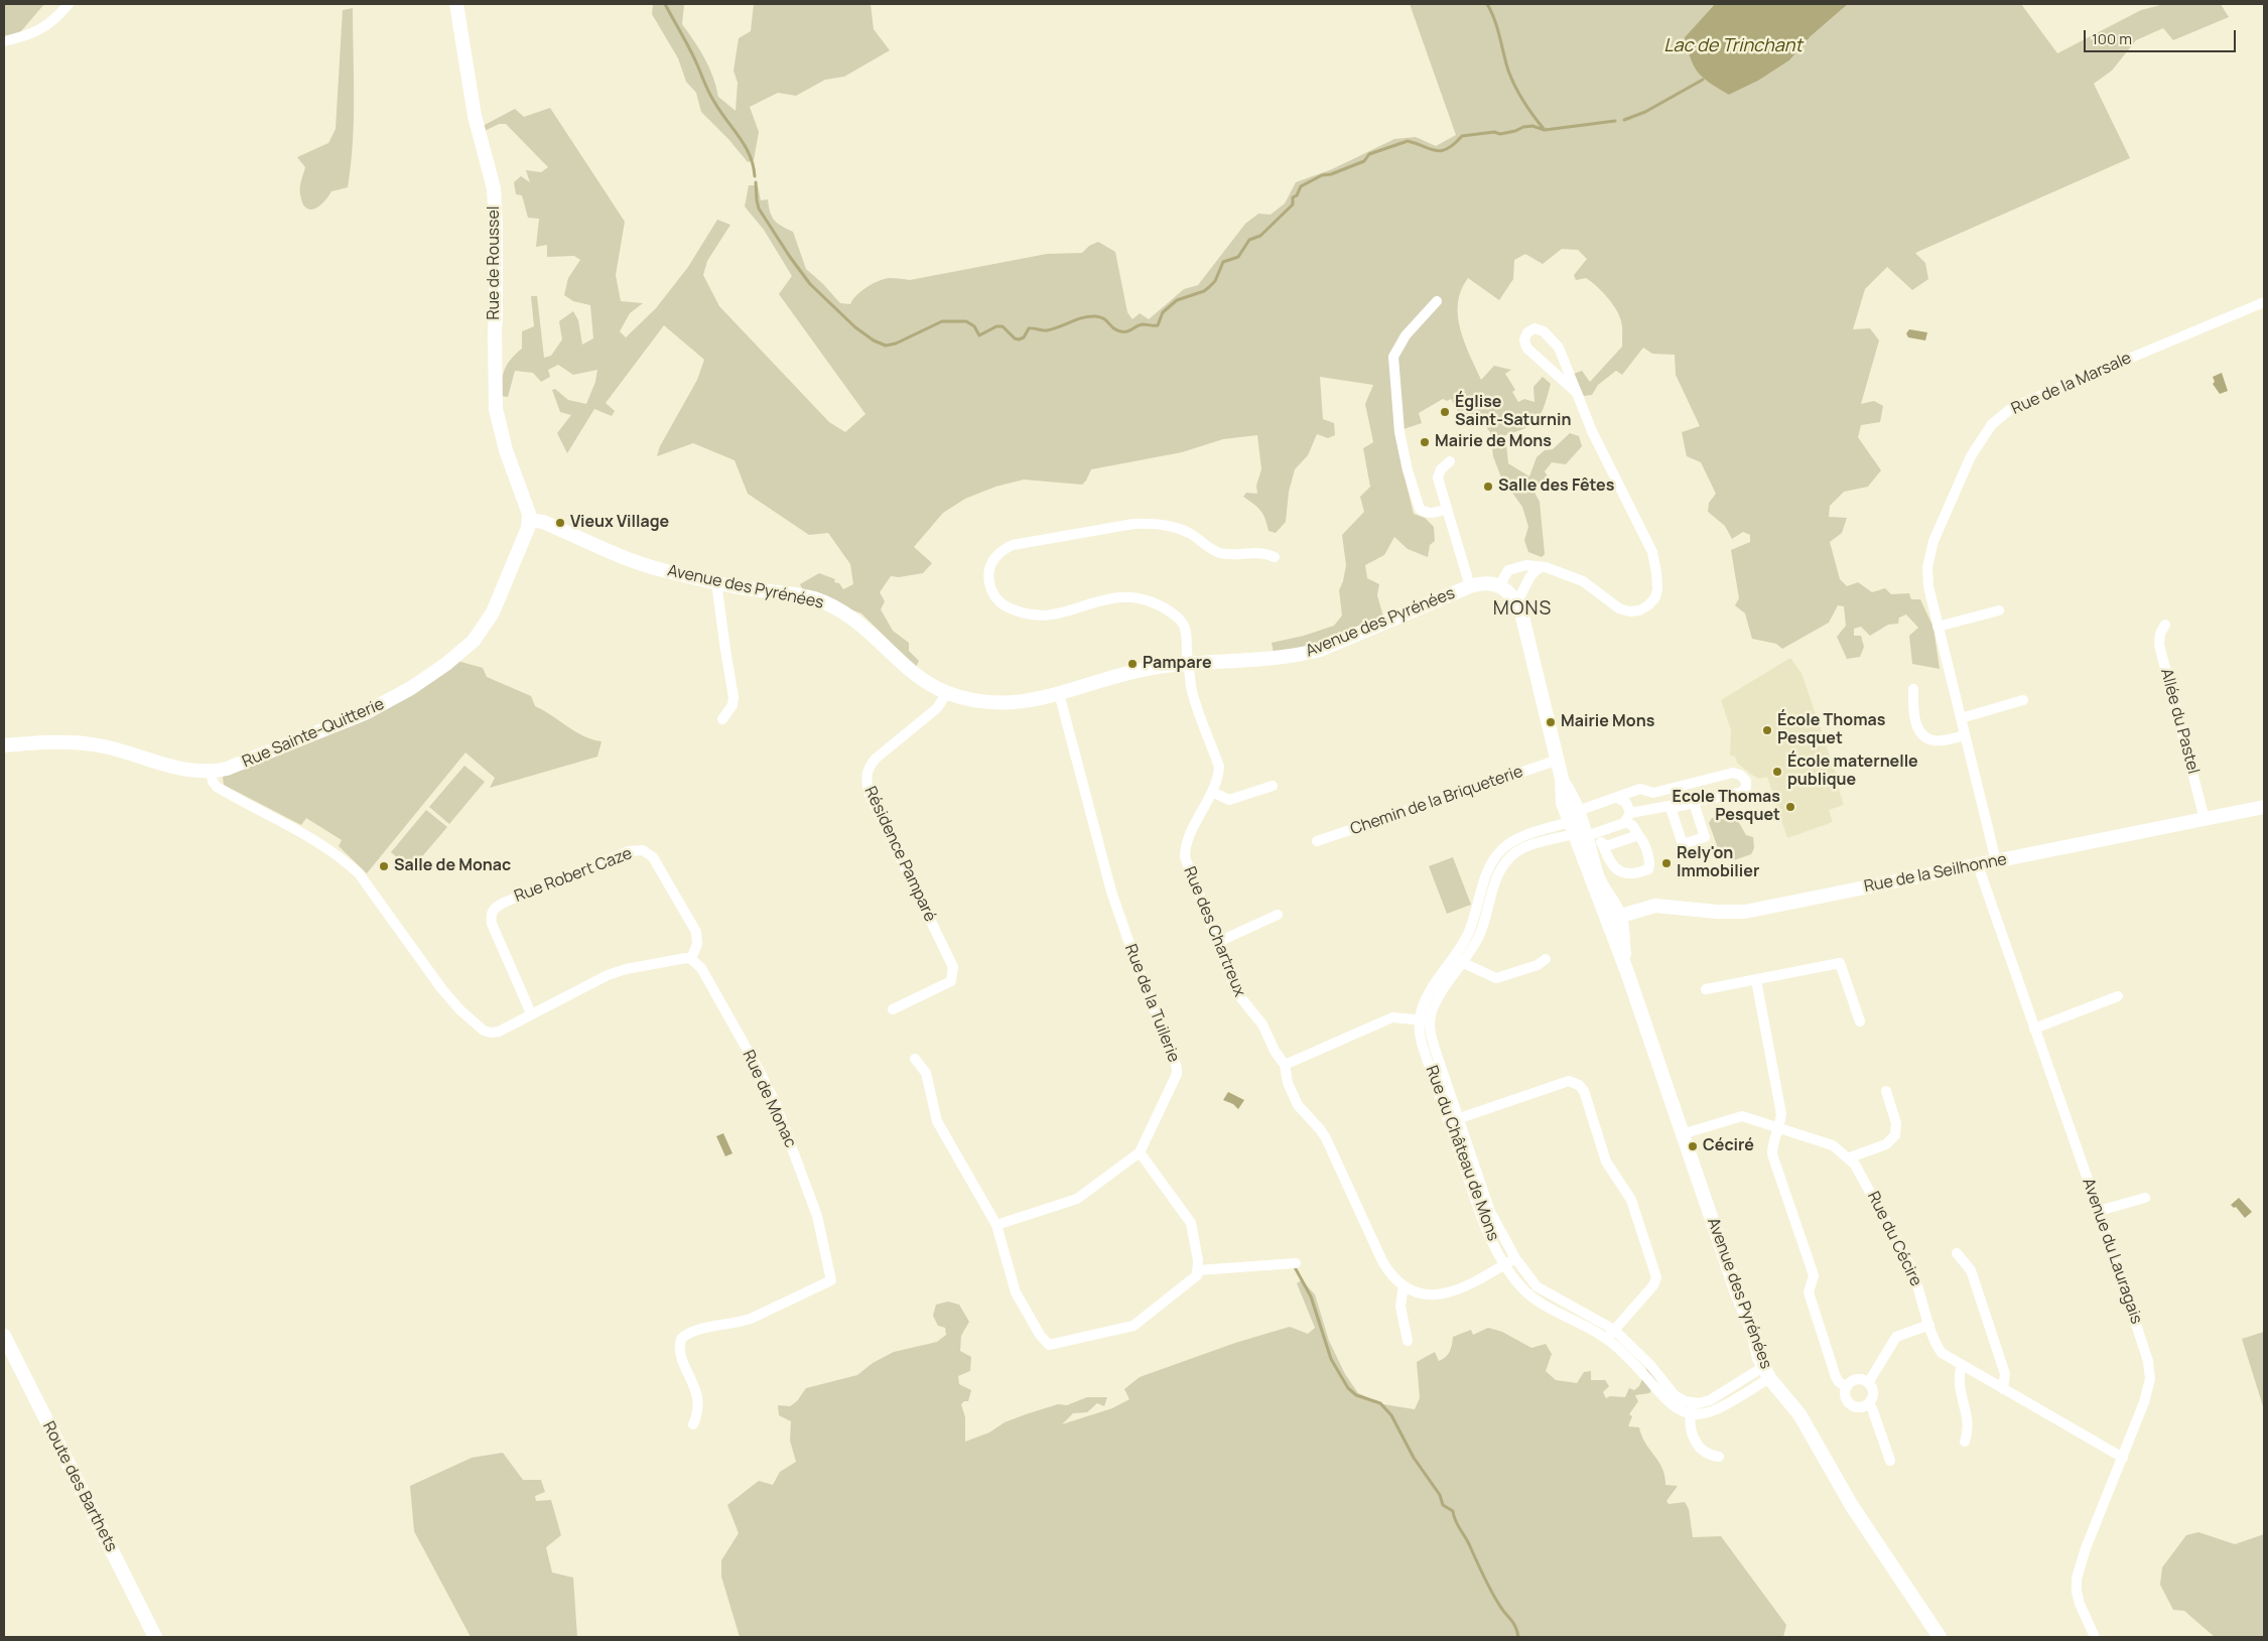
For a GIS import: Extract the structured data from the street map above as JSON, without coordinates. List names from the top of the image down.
{
  "streets": {
    "street": [
      "Rue de Roussel",
      "Rue de la Marsale",
      "Avenue des Pyrénées",
      "Allée du Pastel",
      "Rue Sainte-Quitterie",
      "Chemin de la Briqueterie",
      "Résidence Pamparé",
      "Rue de la Seilhonne",
      "Rue Robert Caze",
      "Rue des Chartreux",
      "Rue de la Tuilerie",
      "Rue de Monac",
      "Rue du Château de Mons",
      "Rue du Cécire",
      "Avenue du Lauragais",
      "Route des Barthets"
    ]
  },
  "crossings": [
    ["Rue de Roussel", "Avenue des Pyrénées"],
    ["Rue de Roussel", "Rue Sainte-Quitterie"],
    ["Rue de la Marsale", "Rue de la Seilhonne"],
    ["Avenue des Pyrénées", "Rue Sainte-Quitterie"],
    ["Avenue des Pyrénées", "Chemin de la Briqueterie"],
    ["Avenue des Pyrénées", "Résidence Pamparé"],
    ["Avenue des Pyrénées", "Rue de la Seilhonne"],
    ["Avenue des Pyrénées", "Rue des Chartreux"],
    ["Avenue des Pyrénées", "Rue de la Tuilerie"],
    ["Avenue des Pyrénées", "Rue du Château de Mons"],
    ["Avenue des Pyrénées", "Rue du Cécire"],
    ["Allée du Pastel", "Rue de la Seilhonne"],
    ["Rue de la Seilhonne", "Avenue du Lauragais"],
    ["Rue Robert Caze", "Rue de Monac"],
    ["Rue des Chartreux", "Rue du Château de Mons"],
    ["Rue du Cécire", "Avenue du Lauragais"]
  ],
  "districts": ["MONS"],
  "water": ["Lac de Trinchant"],
  "places": [
    "Église Saint-Saturnin",
    "Mairie de Mons",
    "Salle des Fêtes",
    "Vieux Village",
    "Pampare",
    "Mairie Mons",
    "École Thomas Pesquet",
    "École maternelle publique",
    "Ecole Thomas Pesquet",
    "Rely'on Immobilier",
    "Salle de Monac",
    "Céciré"
  ],
  "scale_bar": "100 m"
}
